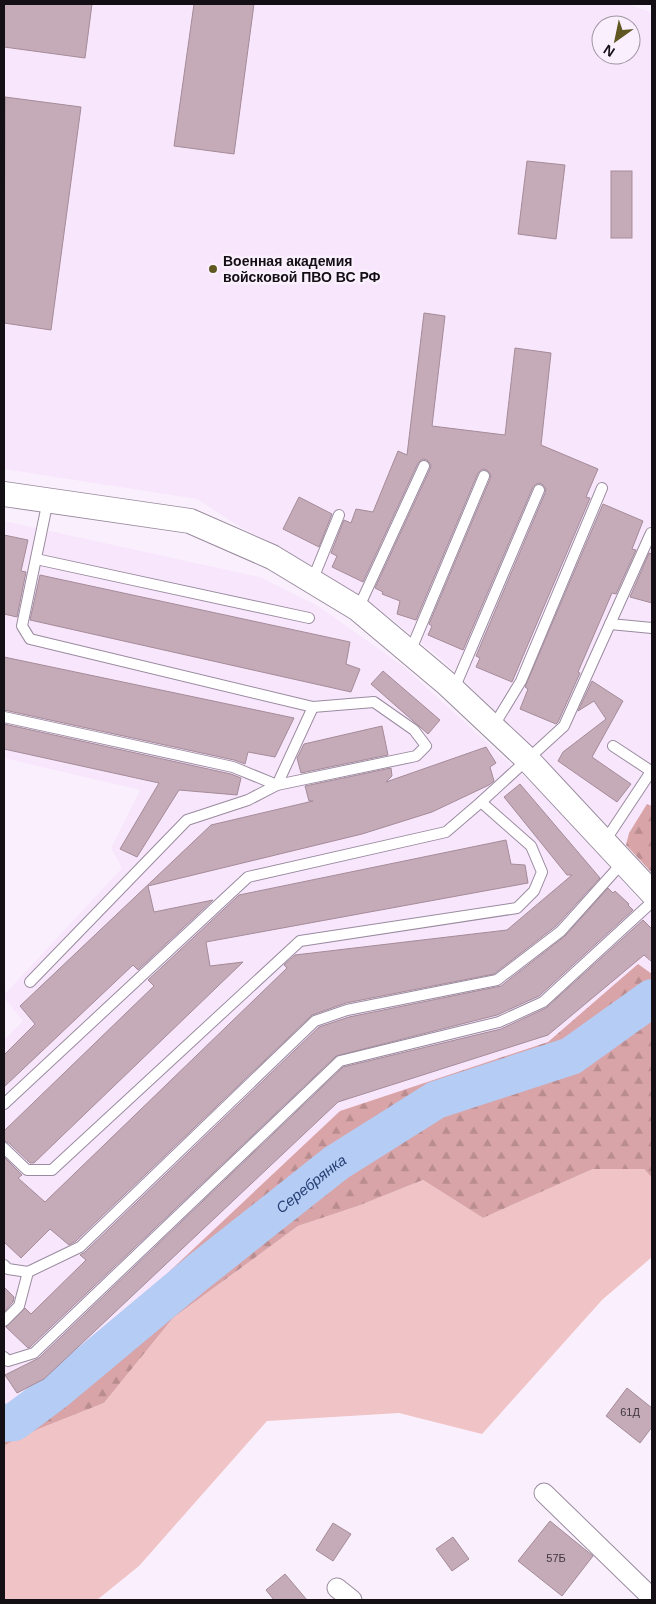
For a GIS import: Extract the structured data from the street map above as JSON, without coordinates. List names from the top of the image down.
{
  "water": ["Серебрянка"],
  "places": ["Военная академия войсковой ПВО ВС РФ"],
  "house_numbers": ["61Д", "57Б"],
  "north": "bottom left"
}
